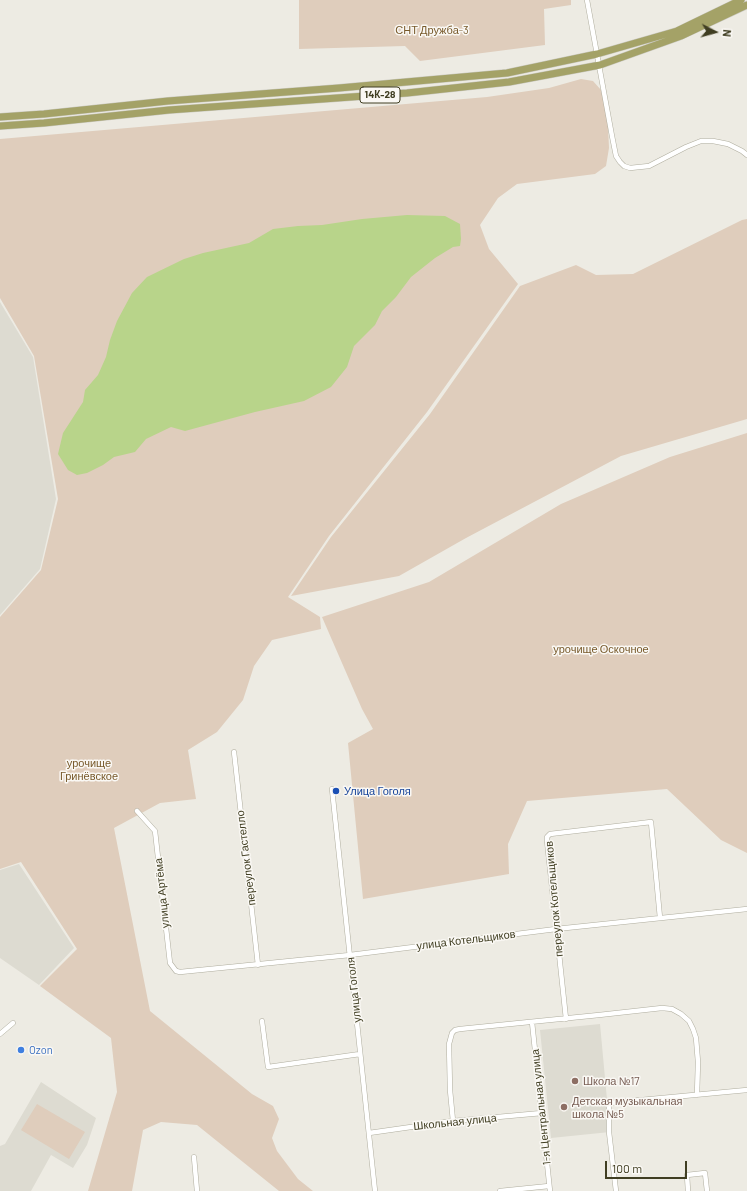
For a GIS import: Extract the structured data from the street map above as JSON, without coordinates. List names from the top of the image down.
{
  "streets": {
    "main road": ["14К-28"],
    "street": [
      "переулок Гастелло",
      "улица Артёма",
      "переулок Котельщиков",
      "улица Котельщиков",
      "улица Гоголя",
      "1-я Центральная улица",
      "Школьная улица"
    ]
  },
  "crossings": [
    ["переулок Гастелло", "улица Котельщиков"],
    ["улица Артёма", "улица Котельщиков"],
    ["переулок Котельщиков", "улица Котельщиков"],
    ["улица Котельщиков", "улица Гоголя"],
    ["улица Гоголя", "Школьная улица"],
    ["1-я Центральная улица", "Школьная улица"]
  ],
  "parks": ["СНТ Дружба-3", "урочище Оскочное", "урочище Гринёвское"],
  "places": [
    "Улица Гоголя",
    "Ozon",
    "Школа №17",
    "Детская музыкальная школа №5"
  ],
  "scale_bar": "100 m",
  "north": "right"
}
